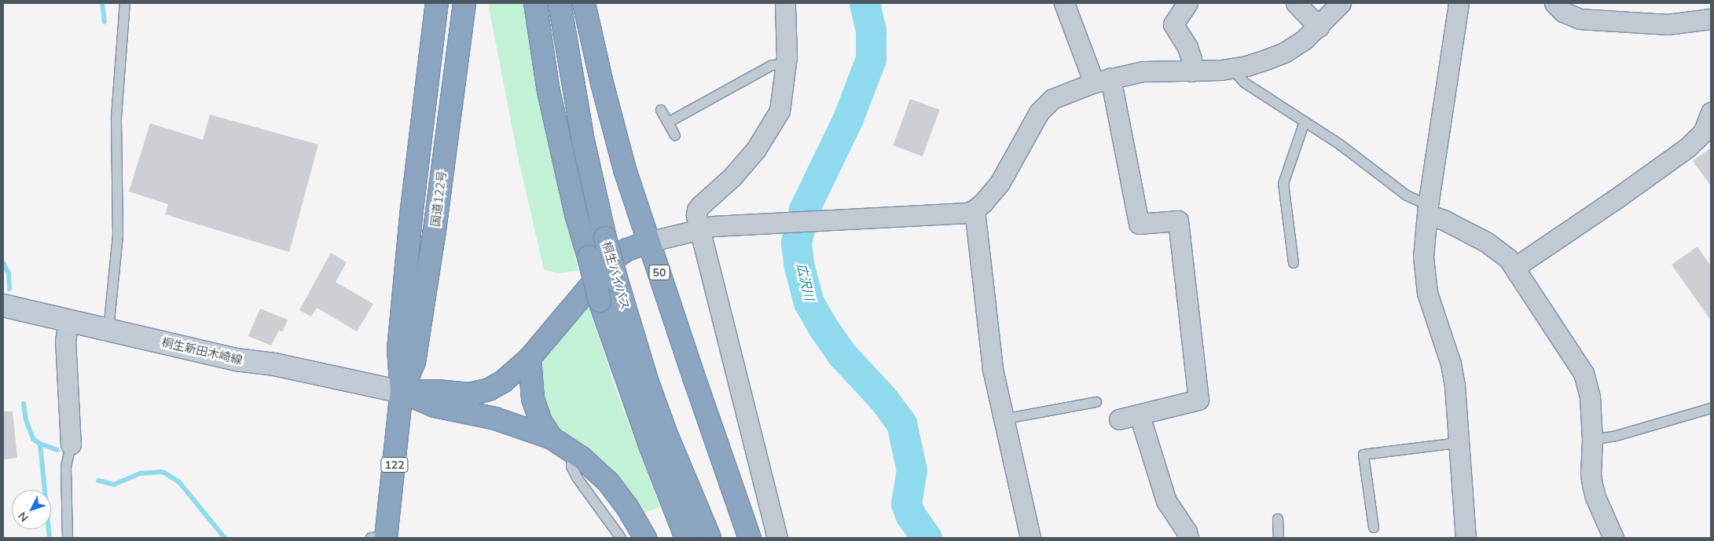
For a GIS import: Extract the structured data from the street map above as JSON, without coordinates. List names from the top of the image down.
{
  "streets": {
    "highway": [
      "国道122号",
      "50",
      "桐生バイパス",
      "122"
    ],
    "main road": ["桐生新田木崎線"]
  },
  "crossings": [
    ["国道122号", "桐生新田木崎線"]
  ],
  "water": ["広沢川"],
  "north": "bottom left"
}
